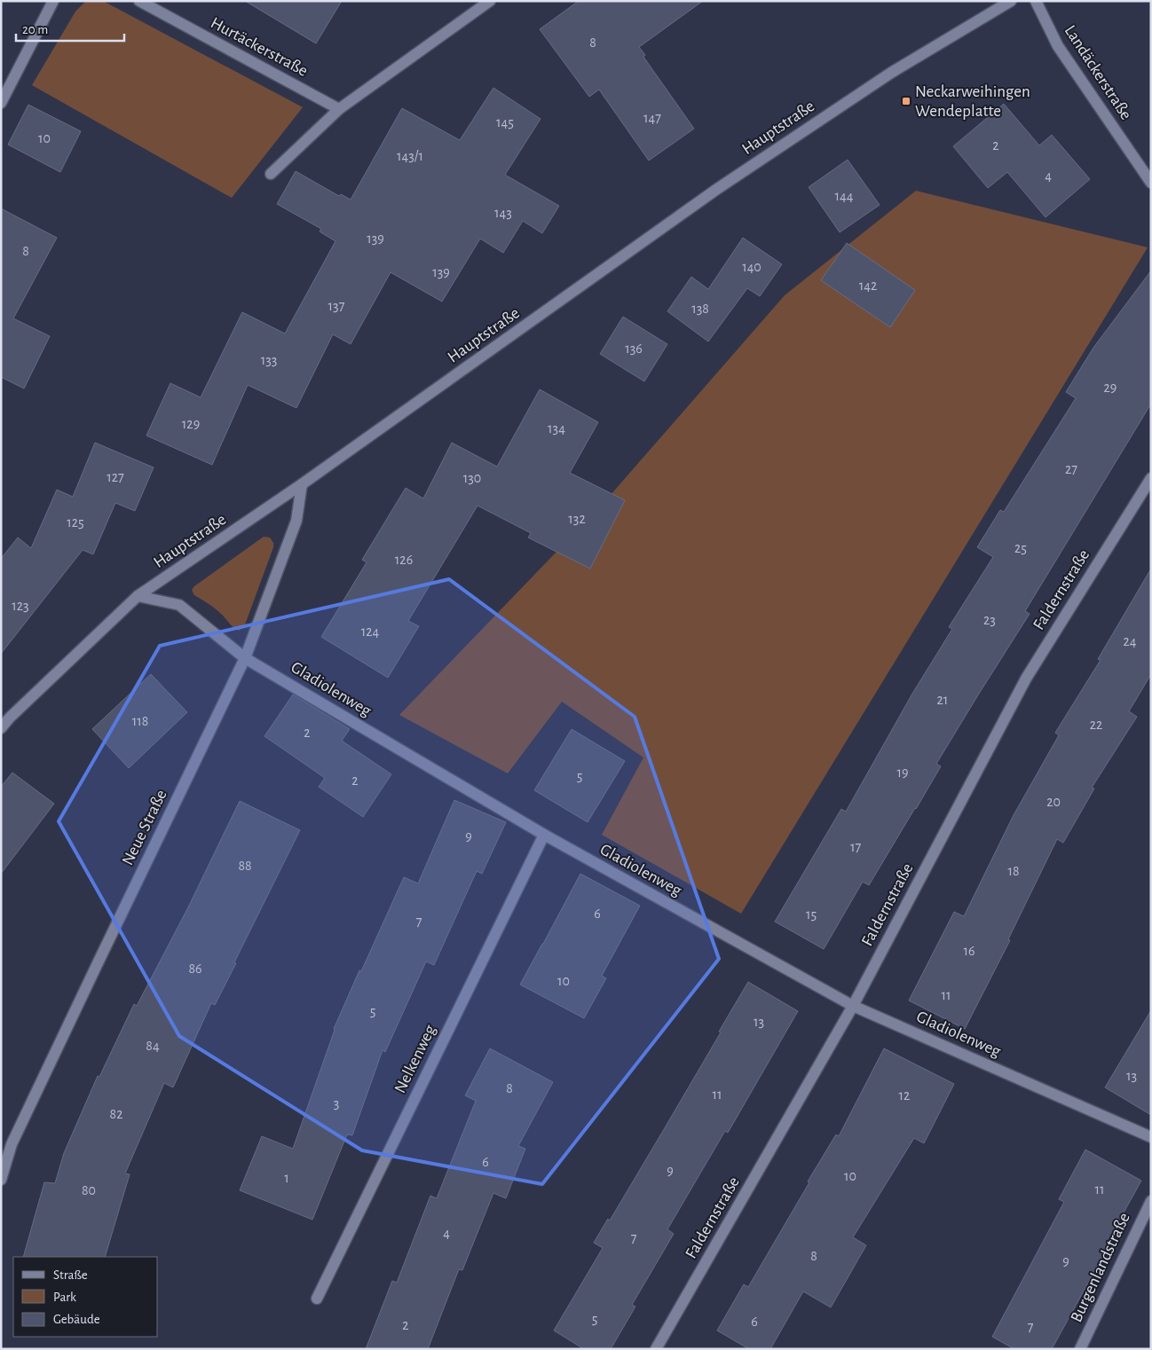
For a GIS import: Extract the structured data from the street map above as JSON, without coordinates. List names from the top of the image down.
{
  "streets": {
    "street": [
      "Hurtäckerstraße",
      "Landäckerstraße",
      "Hauptstraße",
      "Faldernstraße",
      "Gladiolenweg",
      "Neue Straße",
      "Nelkenweg",
      "Burgenlandstraße"
    ]
  },
  "crossings": [
    ["Hauptstraße", "Gladiolenweg"],
    ["Hauptstraße", "Neue Straße"],
    ["Faldernstraße", "Gladiolenweg"],
    ["Gladiolenweg", "Neue Straße"],
    ["Gladiolenweg", "Nelkenweg"]
  ],
  "places": {
    "transit": ["Neckarweihingen Wendeplatte"]
  },
  "house_numbers": [
    "8",
    "147",
    "145",
    "10",
    "2",
    "143/1",
    "4",
    "144",
    "143",
    "139",
    "8",
    "140",
    "139",
    "142",
    "137",
    "138",
    "136",
    "133",
    "29",
    "129",
    "134",
    "27",
    "127",
    "130",
    "132",
    "125",
    "25",
    "126",
    "123",
    "23",
    "124",
    "24",
    "21",
    "118",
    "22",
    "2",
    "19",
    "5",
    "2",
    "20",
    "9",
    "17",
    "88",
    "18",
    "6",
    "15",
    "7",
    "16",
    "86",
    "10",
    "11",
    "5",
    "13",
    "84",
    "13",
    "8",
    "11",
    "12",
    "3",
    "82",
    "6",
    "9",
    "10",
    "1",
    "11",
    "80",
    "4",
    "7",
    "8",
    "9",
    "5",
    "6",
    "2",
    "7"
  ],
  "legend": ["Straße", "Park", "Gebäude"],
  "scale_bar": "20 m"
}
